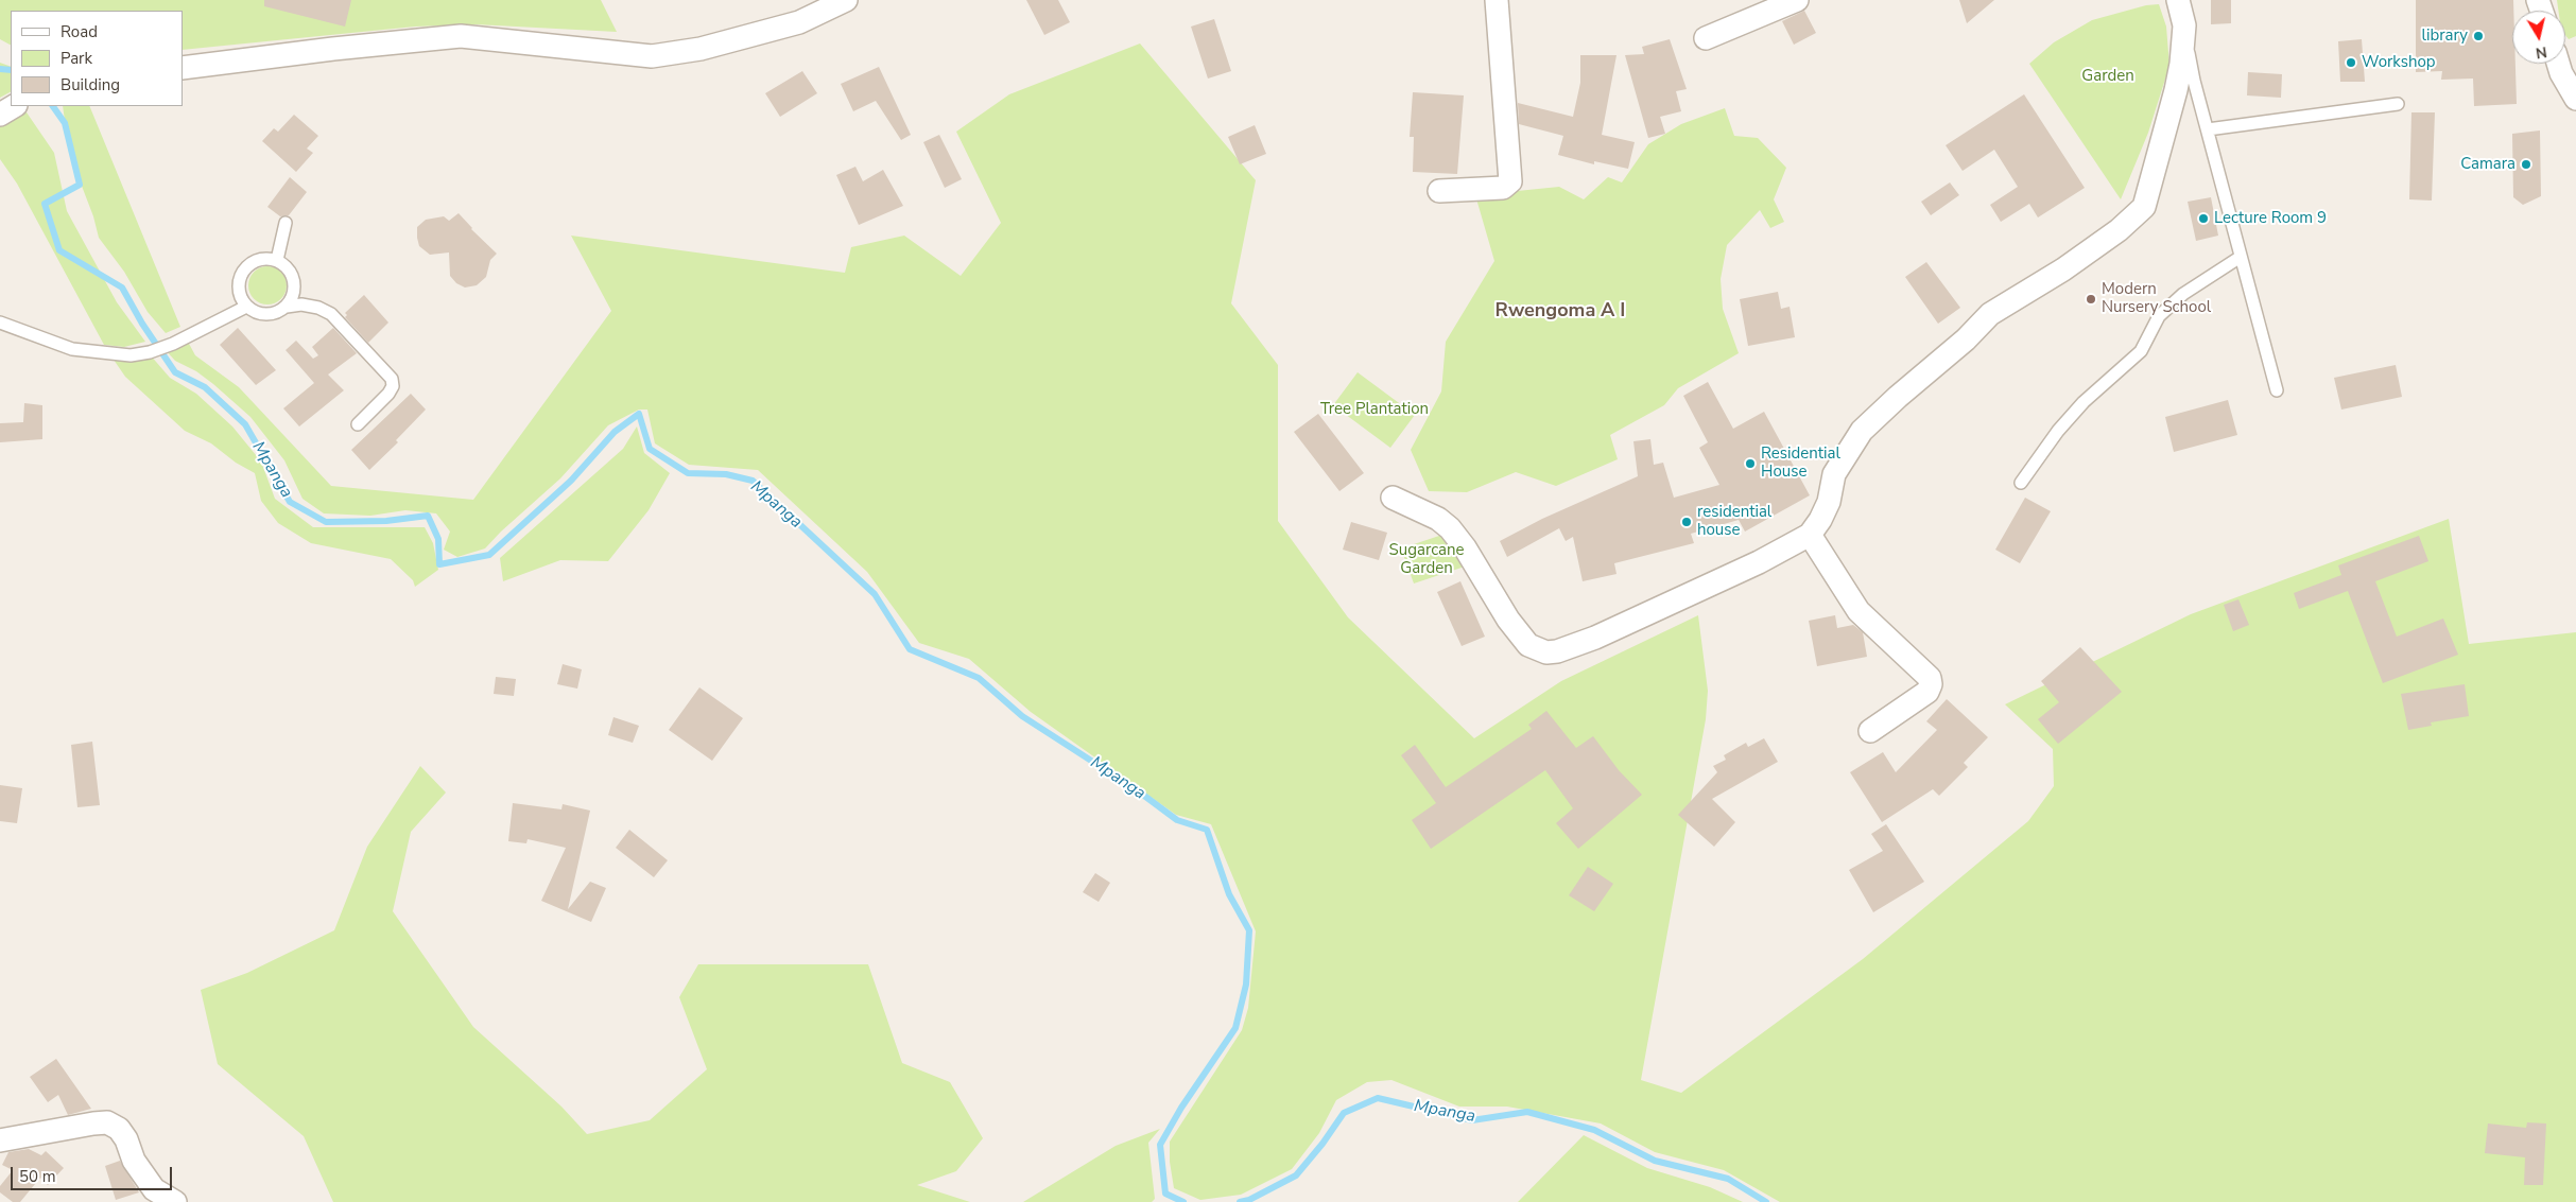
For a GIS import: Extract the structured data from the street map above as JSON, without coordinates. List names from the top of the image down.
{
  "districts": ["Rwengoma A I"],
  "water": ["Mpanga"],
  "parks": ["Garden", "Tree Plantation", "Sugarcane Garden"],
  "places": [
    "library",
    "Workshop",
    "Camara",
    "Lecture Room 9",
    "Modern Nursery School",
    "Residential House",
    "residential house"
  ],
  "legend": ["Road", "Park", "Building"],
  "scale_bar": "50 m",
  "north": "bottom"
}
